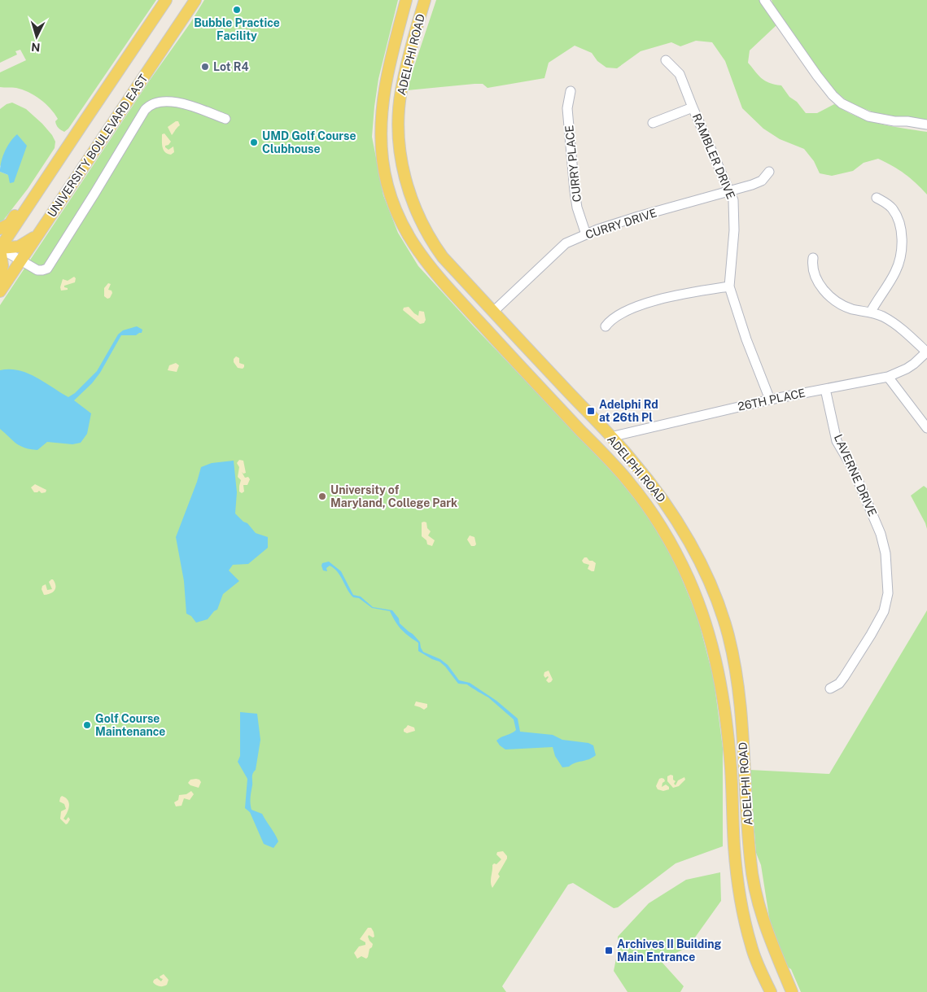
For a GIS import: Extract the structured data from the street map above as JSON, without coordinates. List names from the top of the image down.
{
  "streets": {
    "main road": ["ADELPHI ROAD", "UNIVERSITY BOULEVARD EAST"],
    "street": [
      "RAMBLER DRIVE",
      "CURRY PLACE",
      "CURRY DRIVE",
      "26TH PLACE",
      "LAVERNE DRIVE"
    ]
  },
  "crossings": [
    ["ADELPHI ROAD", "CURRY DRIVE"],
    ["ADELPHI ROAD", "26TH PLACE"],
    ["RAMBLER DRIVE", "CURRY DRIVE"],
    ["RAMBLER DRIVE", "26TH PLACE"],
    ["CURRY PLACE", "CURRY DRIVE"],
    ["26TH PLACE", "LAVERNE DRIVE"]
  ],
  "places": {
    "other": [
      "Bubble Practice Facility",
      "Lot R4",
      "UMD Golf Course Clubhouse",
      "University of Maryland, College Park",
      "Golf Course Maintenance"
    ],
    "transit": ["Adelphi Rd at 26th Pl", "Archives II Building Main Entrance"]
  },
  "north": "bottom"
}
